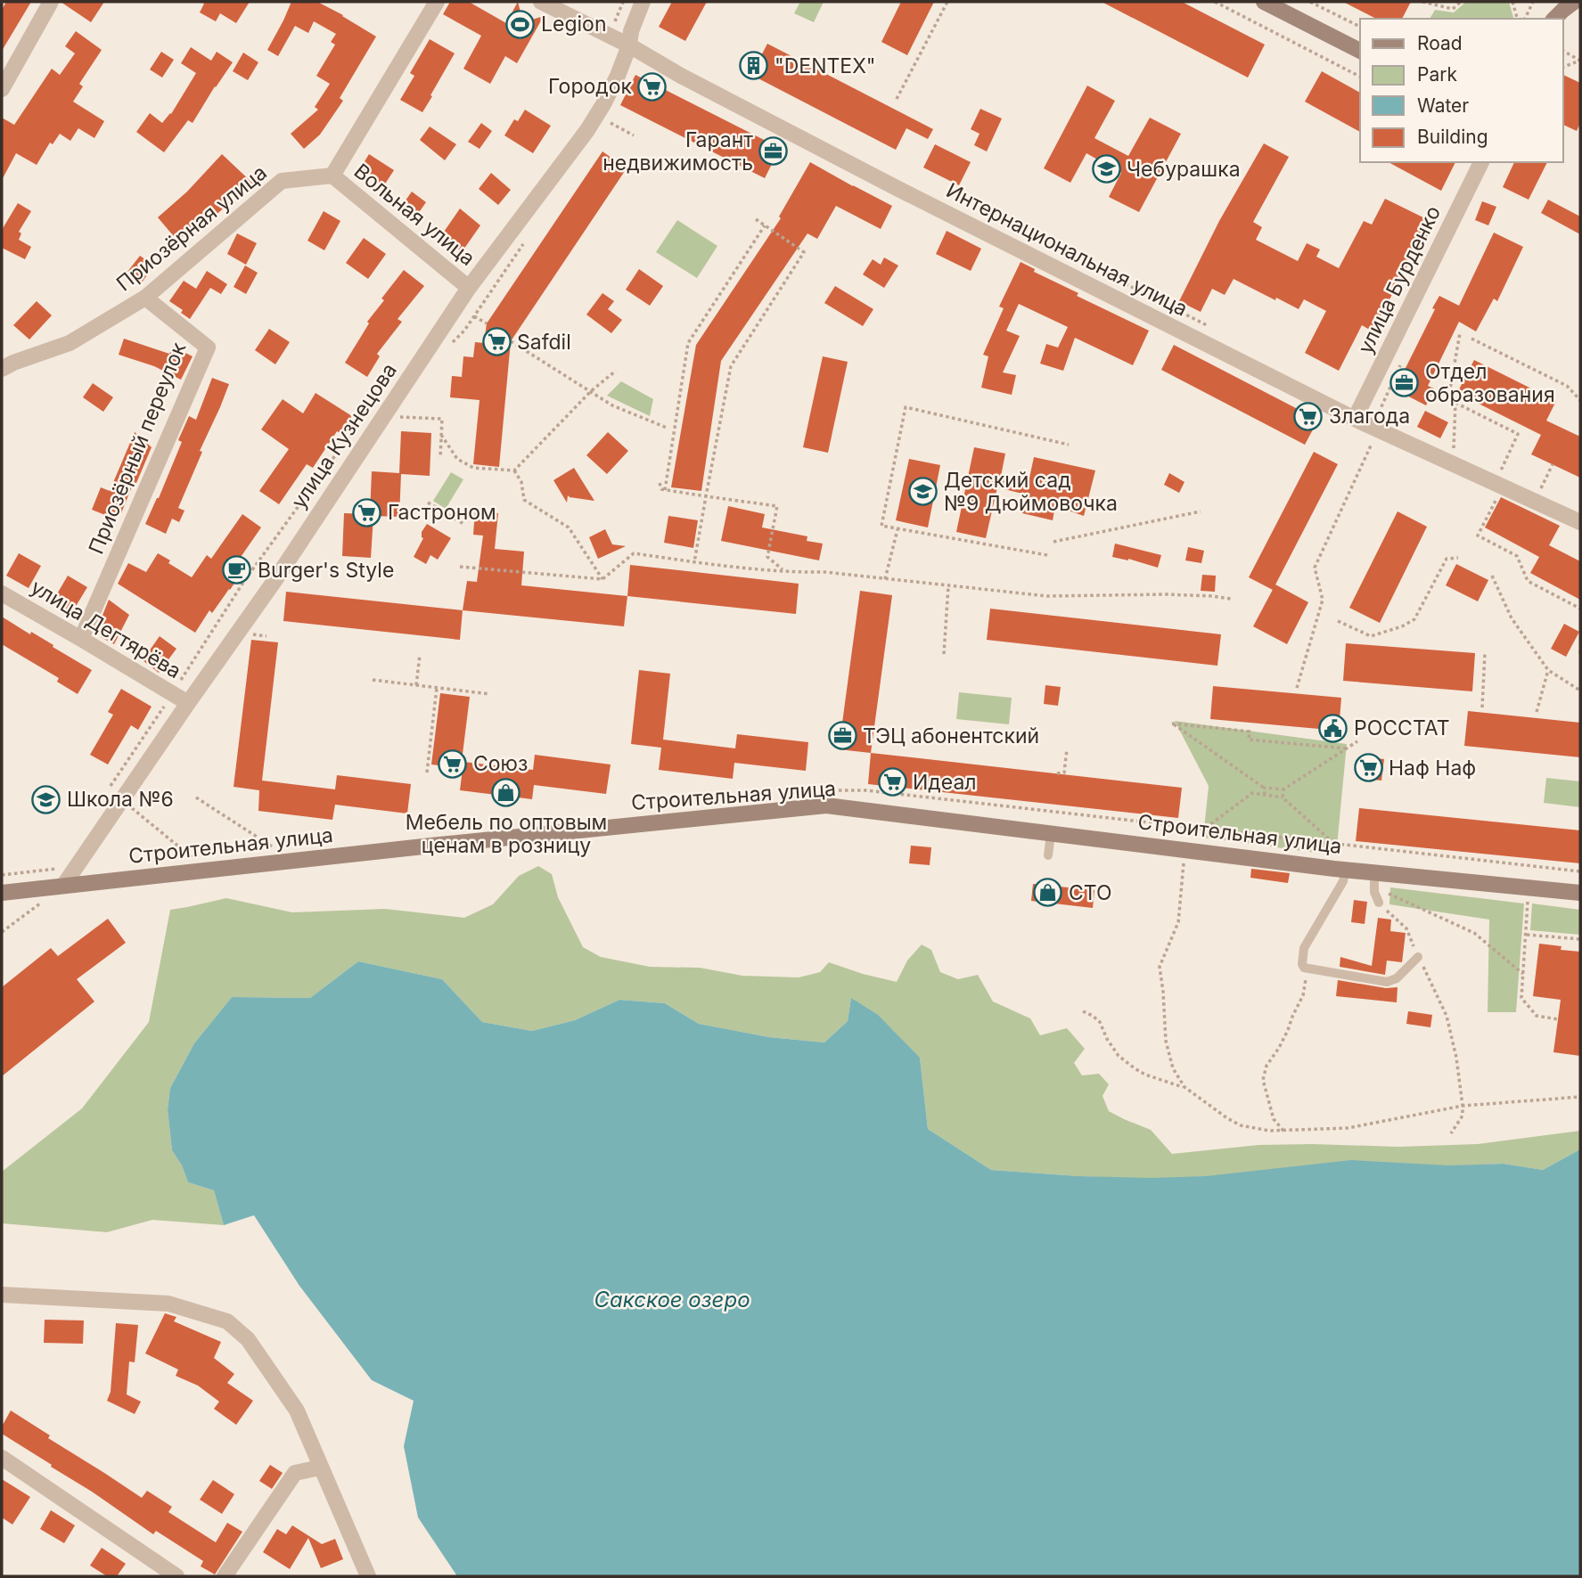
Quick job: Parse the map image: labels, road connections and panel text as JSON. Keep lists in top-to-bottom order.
{
  "streets": {
    "street": [
      "Вольная улица",
      "Приозёрная улица",
      "Интернациональная улица",
      "улица Бурденко",
      "улица Кузнецова",
      "Приозёрный переулок",
      "улица Дегтярёва",
      "Строительная улица"
    ]
  },
  "crossings": [
    ["Вольная улица", "Приозёрная улица"],
    ["Вольная улица", "улица Кузнецова"],
    ["Приозёрная улица", "Приозёрный переулок"],
    ["Интернациональная улица", "улица Бурденко"],
    ["Интернациональная улица", "улица Кузнецова"],
    ["улица Кузнецова", "улица Дегтярёва"],
    ["улица Кузнецова", "Строительная улица"],
    ["Приозёрный переулок", "улица Дегтярёва"]
  ],
  "water": ["Сакское озеро"],
  "places": {
    "sports": ["Legion"],
    "building": ["\"DENTEX\""],
    "supermarket": [
      "Городок",
      "Safdil",
      "Злагода",
      "Гастроном",
      "Союз",
      "Наф Наф",
      "Идеал"
    ],
    "office": ["Гарант недвижимость", "Отдел образования", "ТЭЦ абонентский"],
    "school or university": ["Чебурашка", "Детский сад №9 Дюймовочка", "Школа №6"],
    "cafe": ["Burger's Style"],
    "public building": ["РОССТАТ"],
    "shop": ["Мебель по оптовым ценам в розницу", "СТО"]
  },
  "legend": [
    "Road",
    "Park",
    "Water",
    "Building"
  ]
}
